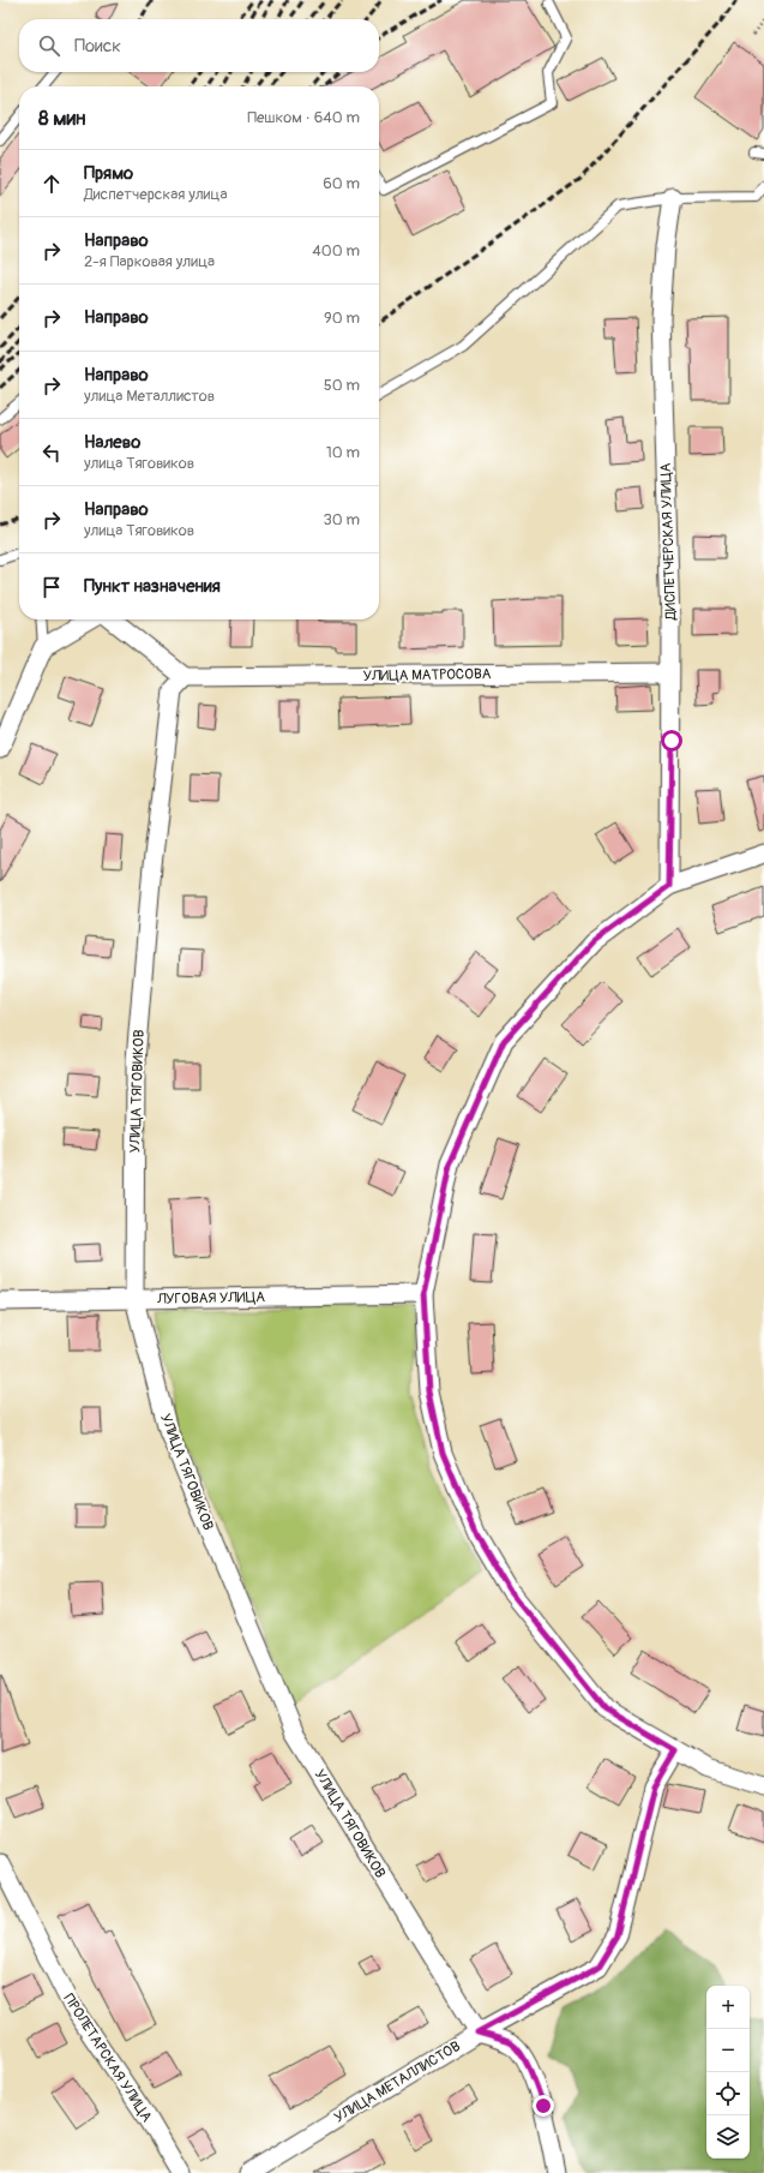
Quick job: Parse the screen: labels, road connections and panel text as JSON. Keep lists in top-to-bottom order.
{
  "streets": {
    "street": [
      "ДИСПЕТЧЕРСКАЯ УЛИЦА",
      "УЛИЦА МАТРОСОВА",
      "УЛИЦА ТЯГОВИКОВ",
      "ЛУГОВАЯ УЛИЦА",
      "ПРОЛЕТАРСКАЯ УЛИЦА",
      "УЛИЦА МЕТАЛЛИСТОВ"
    ]
  },
  "crossings": [
    ["ДИСПЕТЧЕРСКАЯ УЛИЦА", "УЛИЦА МАТРОСОВА"],
    ["УЛИЦА МАТРОСОВА", "УЛИЦА ТЯГОВИКОВ"],
    ["УЛИЦА ТЯГОВИКОВ", "ЛУГОВАЯ УЛИЦА"],
    ["УЛИЦА ТЯГОВИКОВ", "УЛИЦА МЕТАЛЛИСТОВ"]
  ],
  "page": {
    "search": "Поиск",
    "heading": ["8 мин", "Пешком · 640 m"],
    "list": [
      ["Прямо", "Диспетчерская улица", "60 m"],
      ["Направо", "2-я Парковая улица", "400 m"],
      ["Направо", "90 m"],
      ["Направо", "улица Металлистов", "50 m"],
      ["Налево", "улица Тяговиков", "10 m"],
      ["Направо", "улица Тяговиков", "30 m"],
      "Пункт назначения"
    ],
    "map_buttons": ["+", "−"]
  }
}
